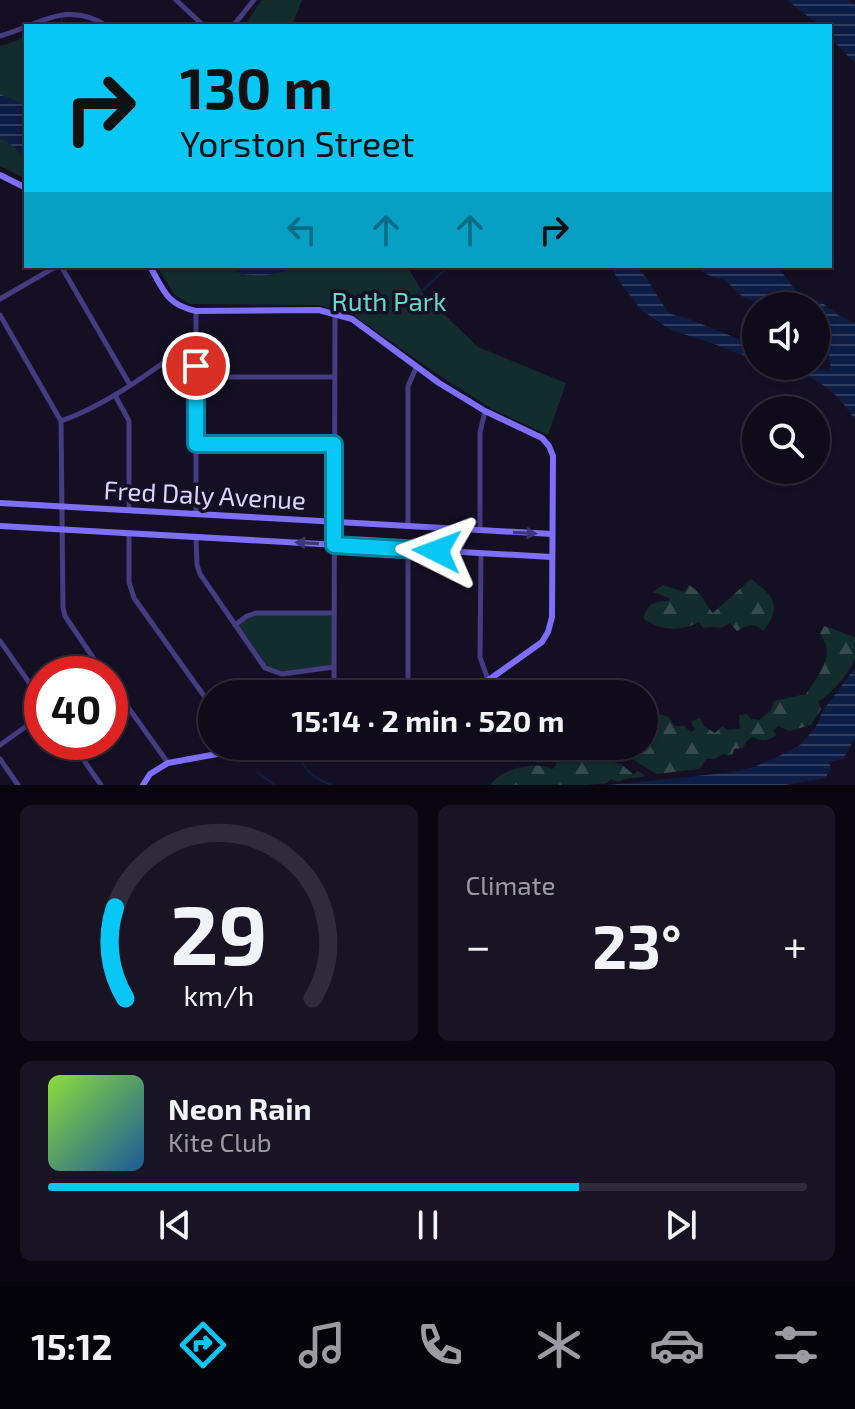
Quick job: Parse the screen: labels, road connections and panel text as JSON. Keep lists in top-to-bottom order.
{
  "streets": {
    "street": ["Fred Daly Avenue"]
  },
  "parks": ["Ruth Park"],
  "page": {
    "turn": ["130 m", "Yorston Street"],
    "limit": "40",
    "trip": "15:14 · 2 min · 520 m",
    "tile": "Climate",
    "heat": ["−", "23°", "+"],
    "song": ["Neon Rain", "Kite Club"],
    "tabs": "15:12",
    "gauge": ["29", "km/h"]
  }
}
